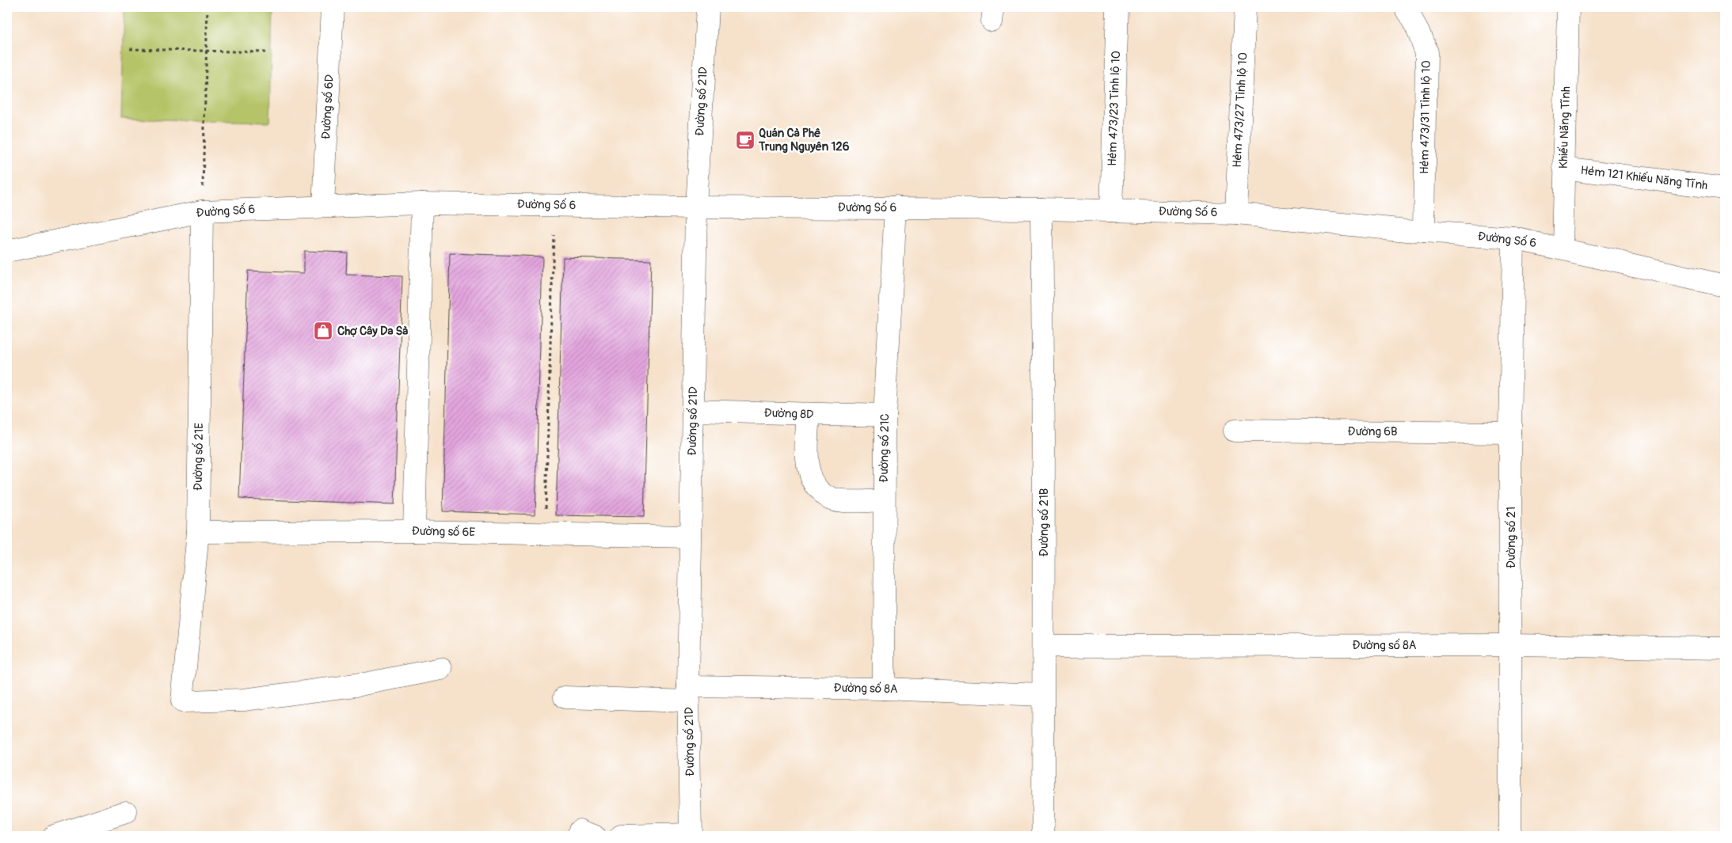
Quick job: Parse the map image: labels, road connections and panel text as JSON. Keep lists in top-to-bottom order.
{
  "streets": {
    "street": [
      "Đường số 21D",
      "Đường số 6D",
      "Hẻm 473/23 Tỉnh lộ 10",
      "Hẻm 473/27 Tỉnh lộ 10",
      "Hẻm 473/31 Tỉnh lộ 10",
      "Khiếu Năng Tĩnh",
      "Hẻm 121 Khiếu Năng Tĩnh",
      "Đường Số 6",
      "Đường 8D",
      "Đường 6B",
      "Đường số 21C",
      "Đường số 21E",
      "Đường số 21B",
      "Đường số 6E",
      "Đường số 21",
      "Đường số 8A"
    ]
  },
  "crossings": [
    ["Đường số 21D", "Đường Số 6"],
    ["Đường số 21D", "Đường 8D"],
    ["Đường số 21D", "Đường số 6E"],
    ["Đường số 21D", "Đường số 8A"],
    ["Đường số 6D", "Đường Số 6"],
    ["Hẻm 473/23 Tỉnh lộ 10", "Đường Số 6"],
    ["Hẻm 473/27 Tỉnh lộ 10", "Đường Số 6"],
    ["Hẻm 473/31 Tỉnh lộ 10", "Đường Số 6"],
    ["Khiếu Năng Tĩnh", "Hẻm 121 Khiếu Năng Tĩnh"],
    ["Khiếu Năng Tĩnh", "Đường Số 6"],
    ["Đường Số 6", "Đường số 21C"],
    ["Đường Số 6", "Đường số 21E"],
    ["Đường Số 6", "Đường số 21B"],
    ["Đường Số 6", "Đường số 21"],
    ["Đường 8D", "Đường số 21C"],
    ["Đường 6B", "Đường số 21"],
    ["Đường số 21C", "Đường số 8A"],
    ["Đường số 21E", "Đường số 6E"],
    ["Đường số 21B", "Đường số 8A"],
    ["Đường số 21", "Đường số 8A"]
  ],
  "places": {
    "cafe": ["Quán Cà Phê Trung Nguyên 126"],
    "shop": ["Chợ Cây Da Sà"]
  }
}
